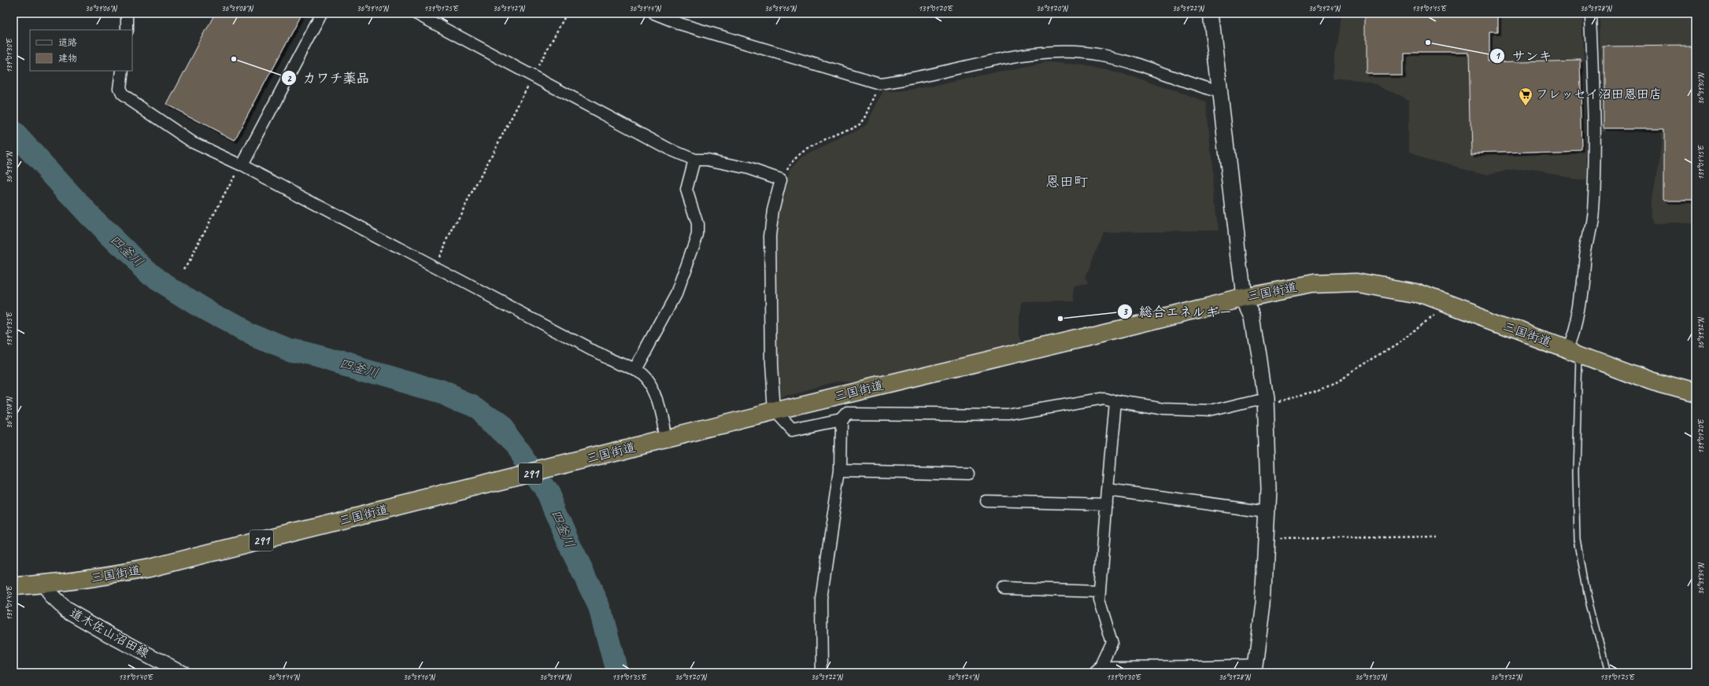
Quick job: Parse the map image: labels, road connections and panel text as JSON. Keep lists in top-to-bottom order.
{
  "streets": {
    "highway": ["三国街道", "291"],
    "street": ["道木佐山沼田線"]
  },
  "crossings": [
    ["三国街道", "道木佐山沼田線"]
  ],
  "districts": ["恩田町"],
  "water": ["四釜川"],
  "places": {
    "other": ["サンキ", "カワチ薬品", "総合エネルギー"],
    "supermarket": ["フレッセイ沼田恩田店"]
  },
  "legend": ["道路", "建物"],
  "coordinates": [
    "36°39'06\"N",
    "36°39'08\"N",
    "36°39'10\"N",
    "139°01'25\"E",
    "36°39'12\"N",
    "36°39'14\"N",
    "36°39'16\"N",
    "139°01'20\"E",
    "36°39'20\"N",
    "36°39'22\"N",
    "36°39'24\"N",
    "139°01'15\"E",
    "36°39'28\"N",
    "139°01'30\"E",
    "36°39'30\"N",
    "139°01'35\"E",
    "36°39'32\"N",
    "36°39'34\"N",
    "139°01'40\"E",
    "36°39'18\"N"
  ]
}
